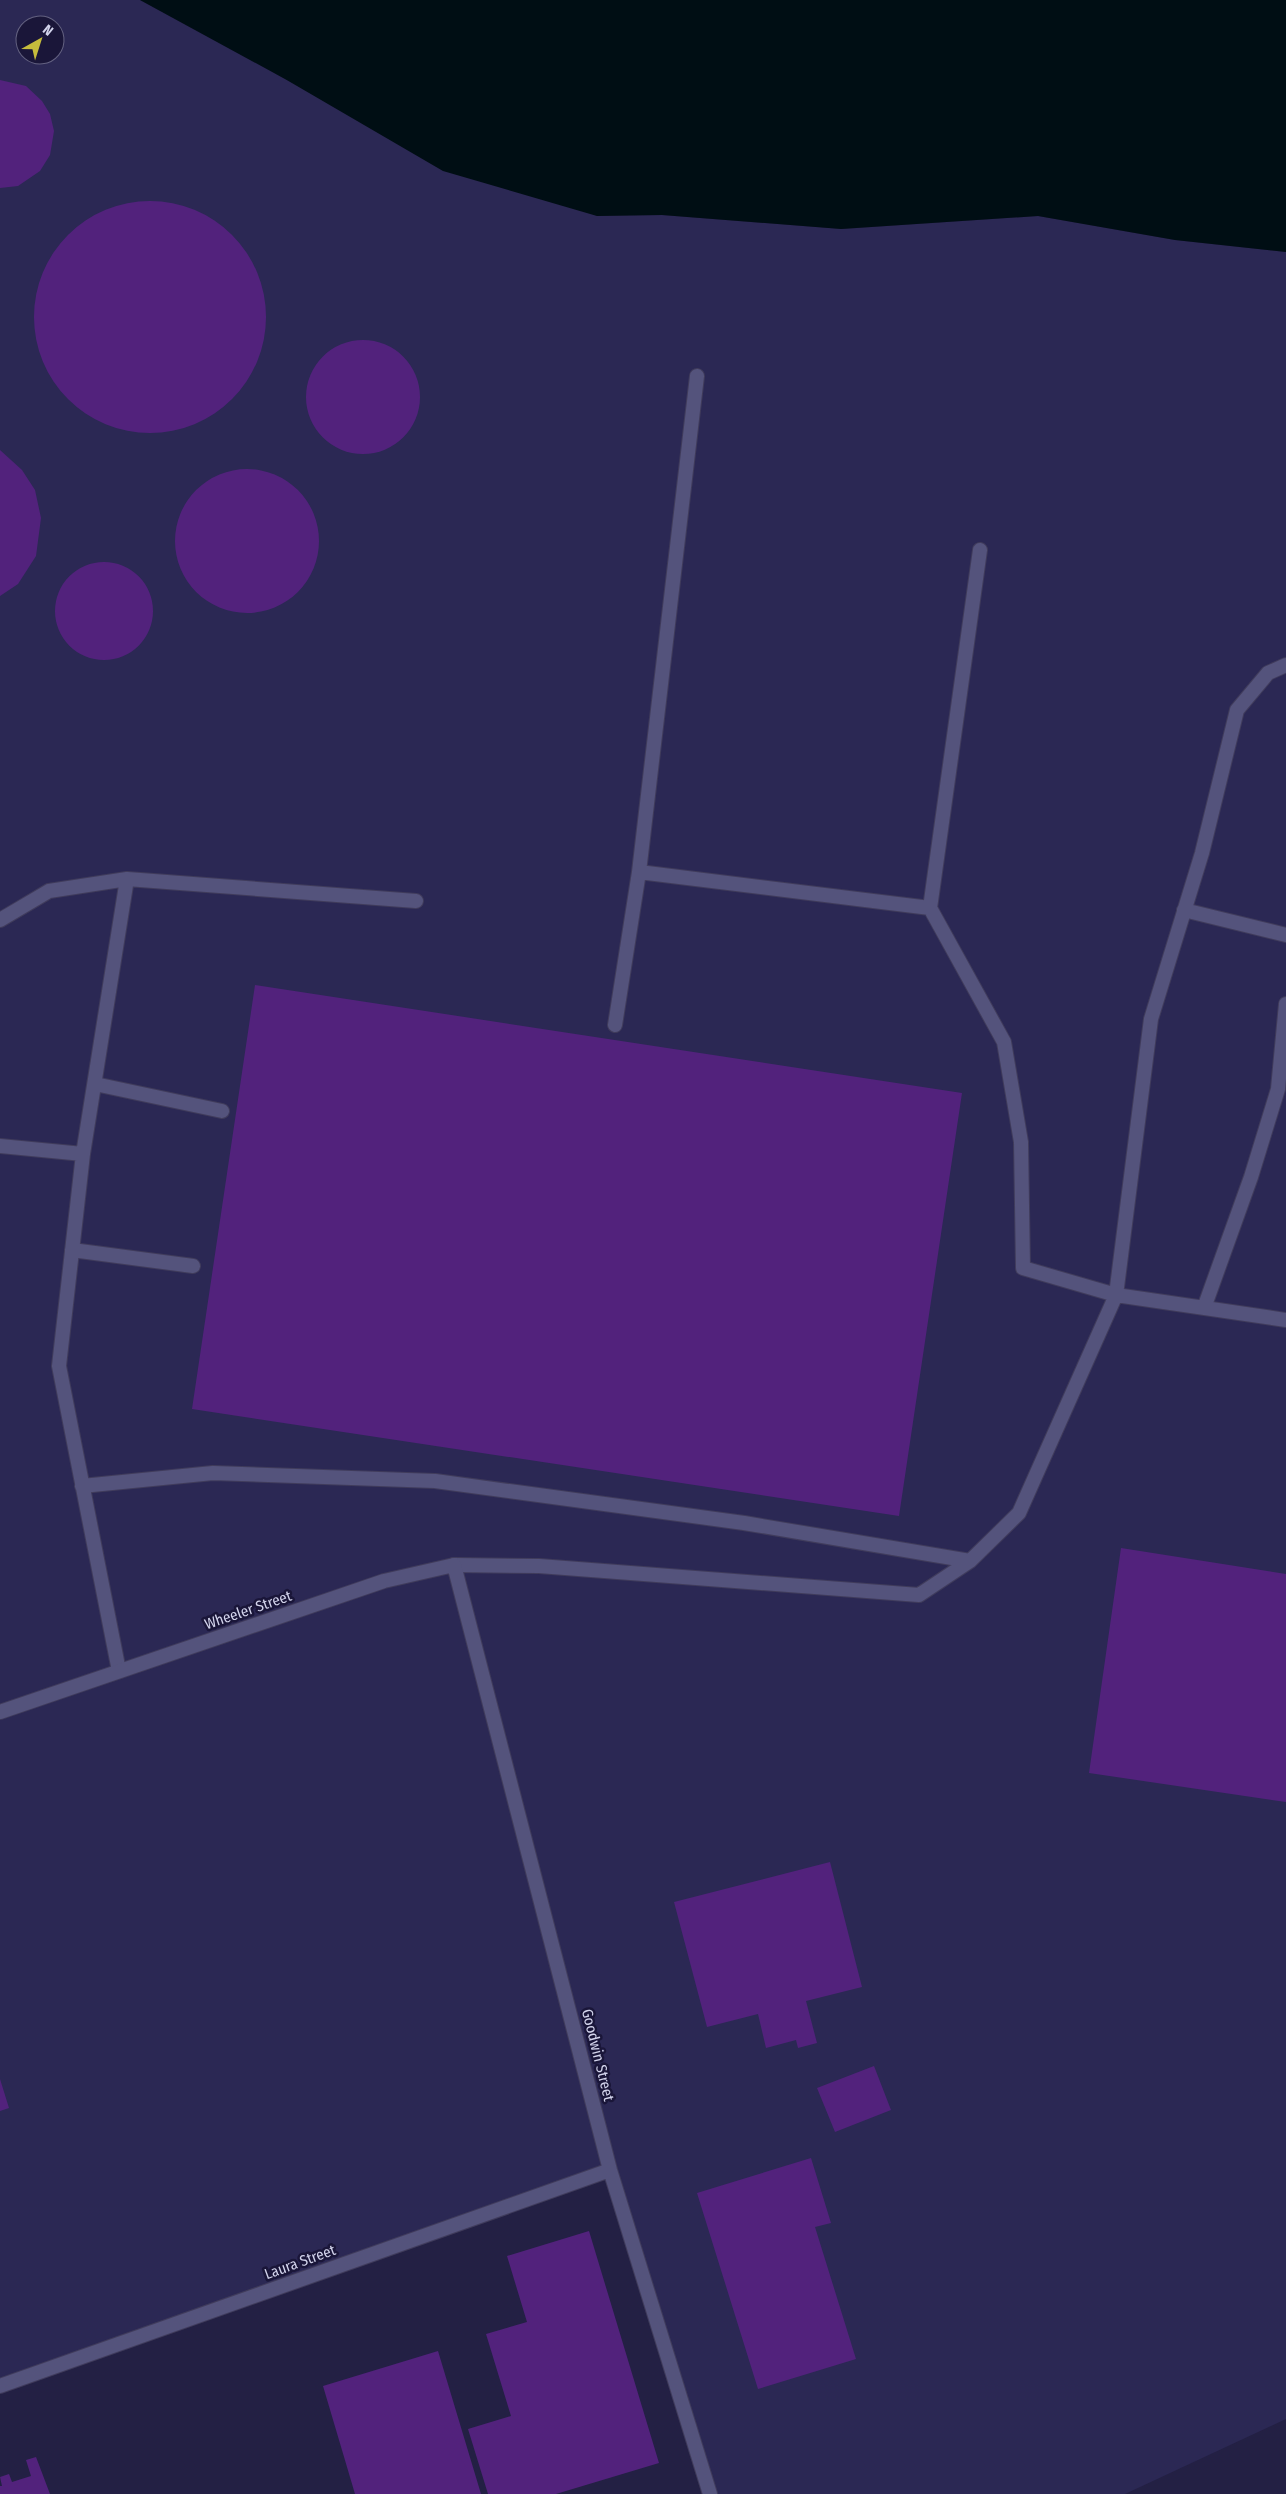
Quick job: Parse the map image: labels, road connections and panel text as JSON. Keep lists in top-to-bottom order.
{
  "streets": {
    "street": ["Wheeler Street", "Goodwin Street", "Laura Street"]
  },
  "crossings": [
    ["Wheeler Street", "Goodwin Street"],
    ["Goodwin Street", "Laura Street"]
  ],
  "north": "top right"
}
